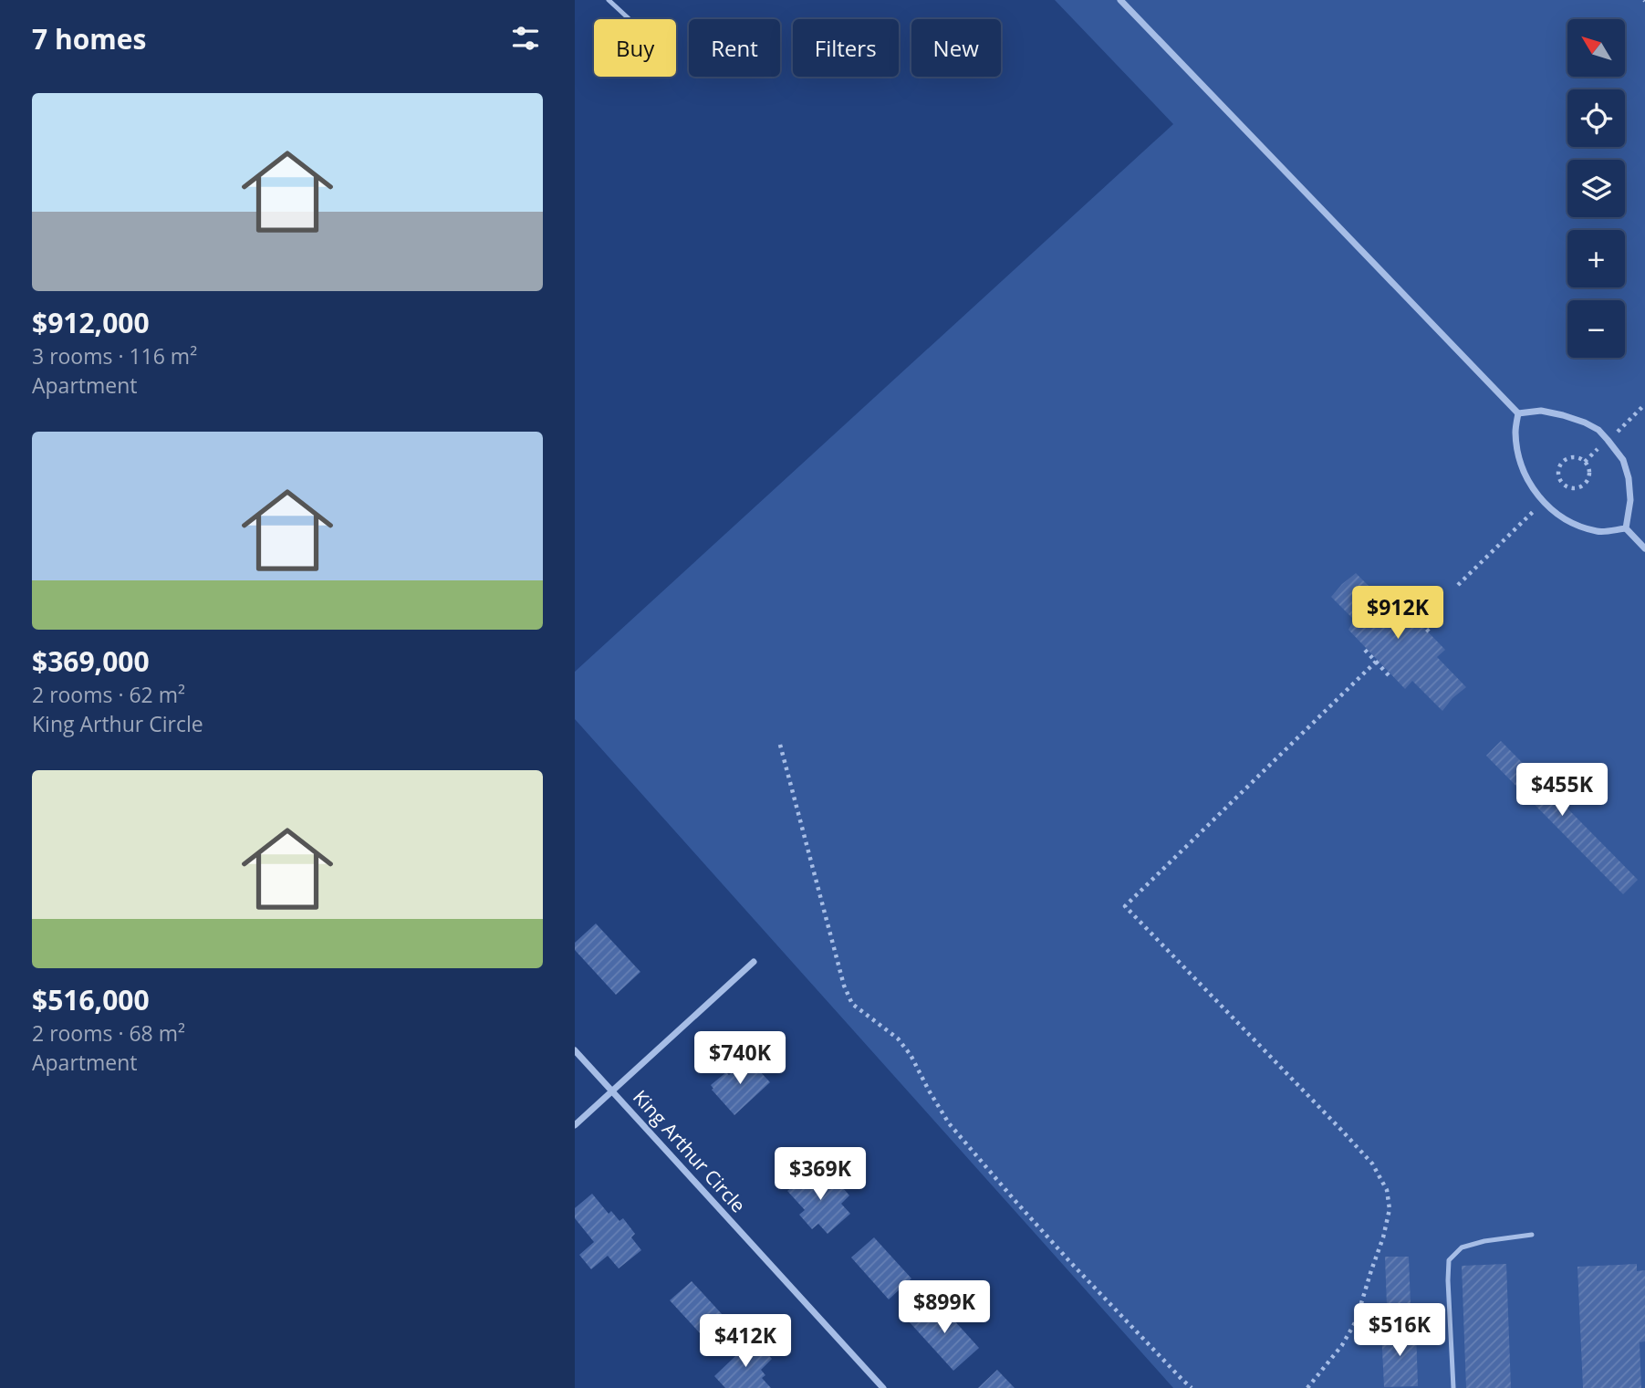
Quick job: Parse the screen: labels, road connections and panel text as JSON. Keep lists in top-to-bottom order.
{
  "streets": {
    "street": ["King Arthur Circle"]
  },
  "north": "top left",
  "page": {
    "heading": "7 homes",
    "map_buttons": ["+", "−"],
    "chip": [
      "Buy",
      "Rent",
      "Filters",
      "New"
    ],
    "list": [
      {
        "name": "$912,000",
        "note": "3 rooms · 116 m² · Apartment"
      },
      {
        "name": "$369,000",
        "note": "2 rooms · 62 m² · King Arthur Circle"
      },
      {
        "name": "$516,000",
        "note": "2 rooms · 68 m² · Apartment"
      }
    ],
    "price": [
      "$912K",
      "$455K",
      "$740K",
      "$369K",
      "$899K",
      "$516K",
      "$412K"
    ]
  }
}
